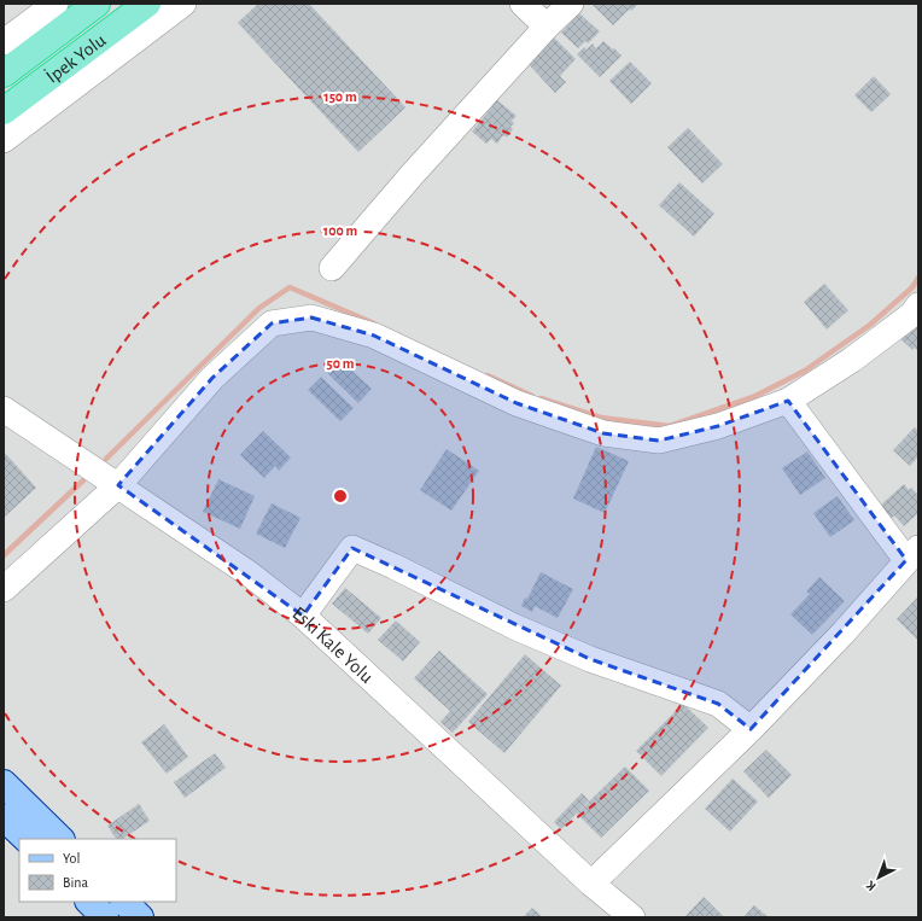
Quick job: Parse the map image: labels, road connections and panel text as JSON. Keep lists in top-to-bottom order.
{
  "streets": {
    "highway": ["İpek Yolu"],
    "street": ["Eski Kale Yolu"]
  },
  "legend": ["Yol", "Bina"],
  "north": "bottom left",
  "rings": ["150 m", "100 m", "50 m"]
}
